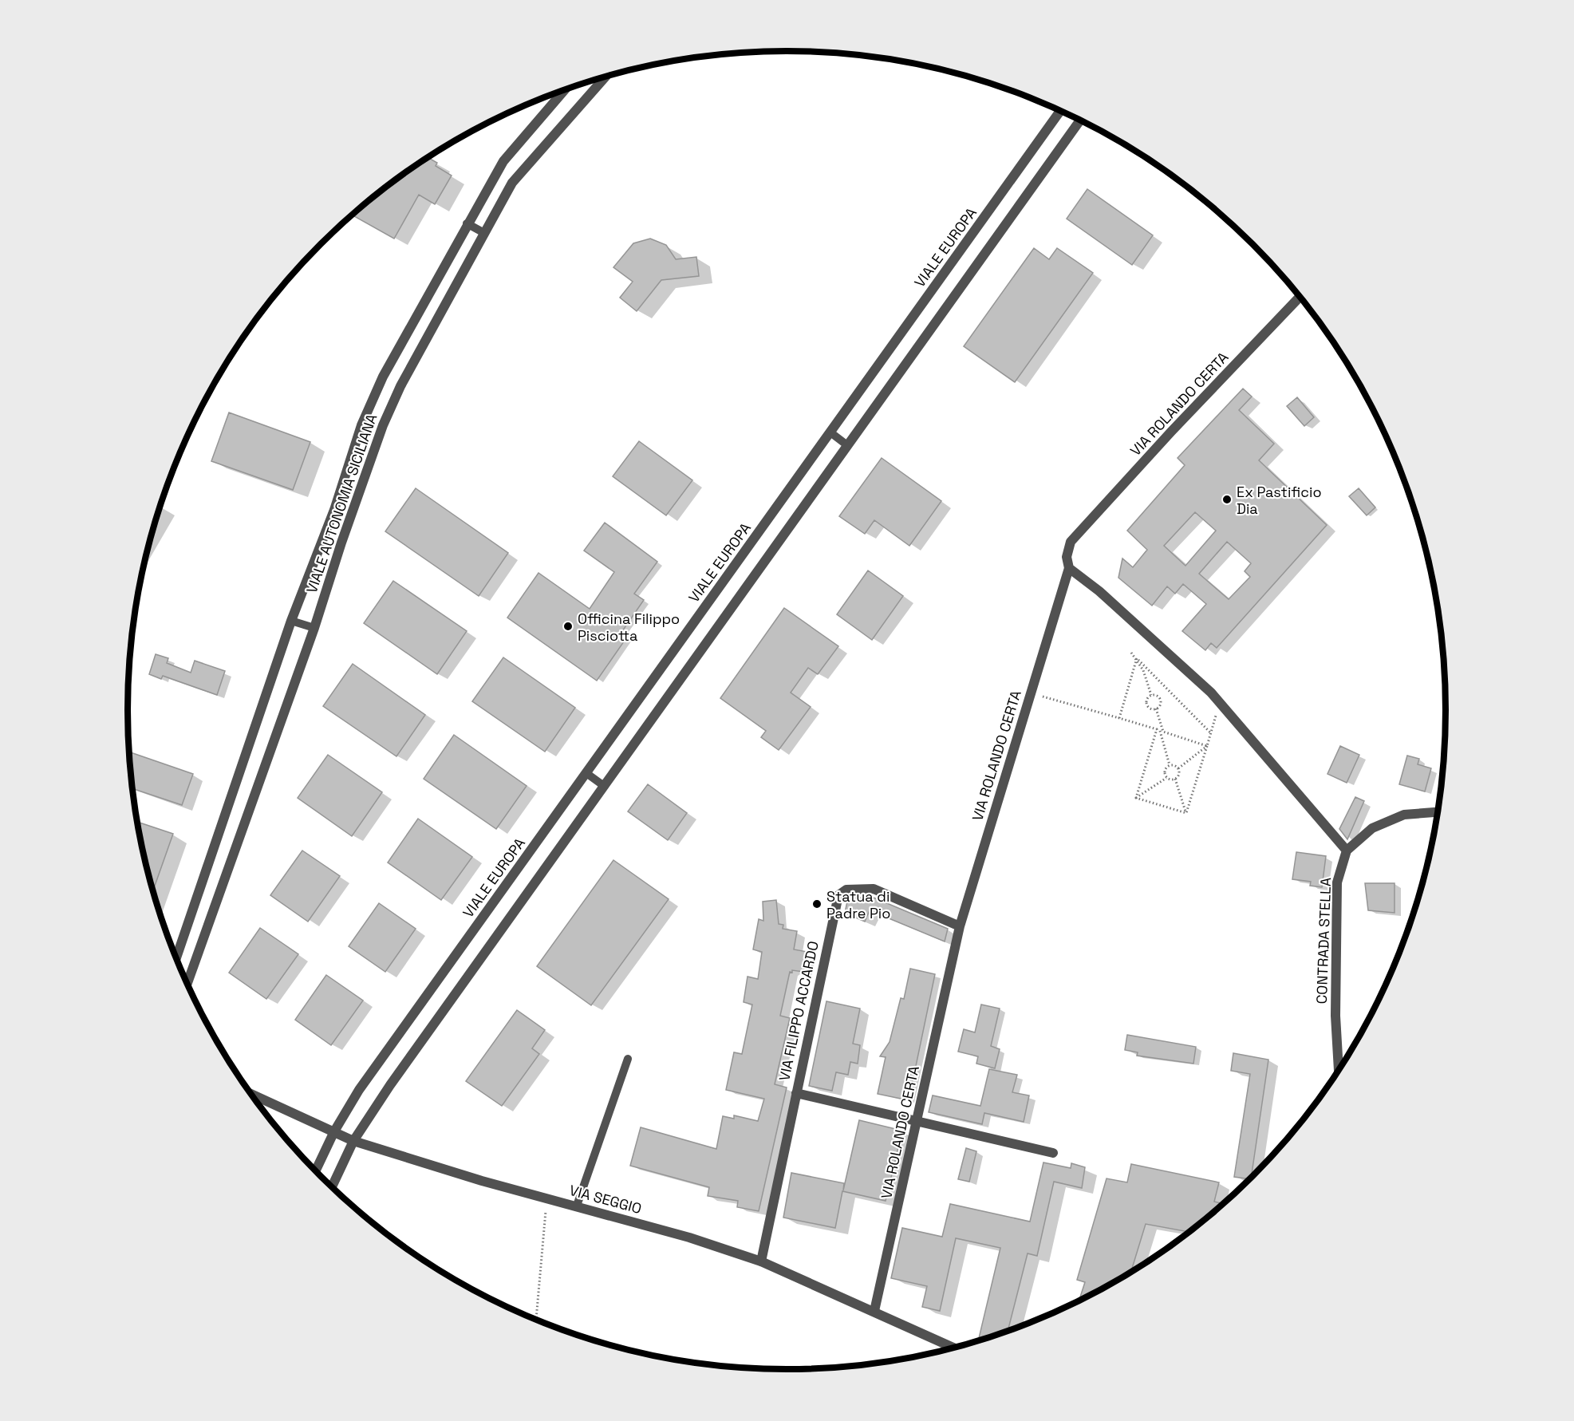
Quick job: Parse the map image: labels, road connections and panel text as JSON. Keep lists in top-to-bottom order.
{
  "streets": {
    "street": [
      "VIALE EUROPA",
      "VIA ROLANDO CERTA",
      "VIALE AUTONOMIA SICILIANA",
      "CONTRADA STELLA",
      "VIA FILIPPO ACCARDO",
      "VIA SEGGIO"
    ]
  },
  "crossings": [
    ["VIALE EUROPA", "VIA SEGGIO"],
    ["VIA ROLANDO CERTA", "VIA FILIPPO ACCARDO"],
    ["VIA ROLANDO CERTA", "VIA SEGGIO"],
    ["VIA FILIPPO ACCARDO", "VIA SEGGIO"]
  ],
  "places": ["Ex Pastificio Dia", "Officina Filippo Pisciotta", "Statua di Padre Pio"]
}
